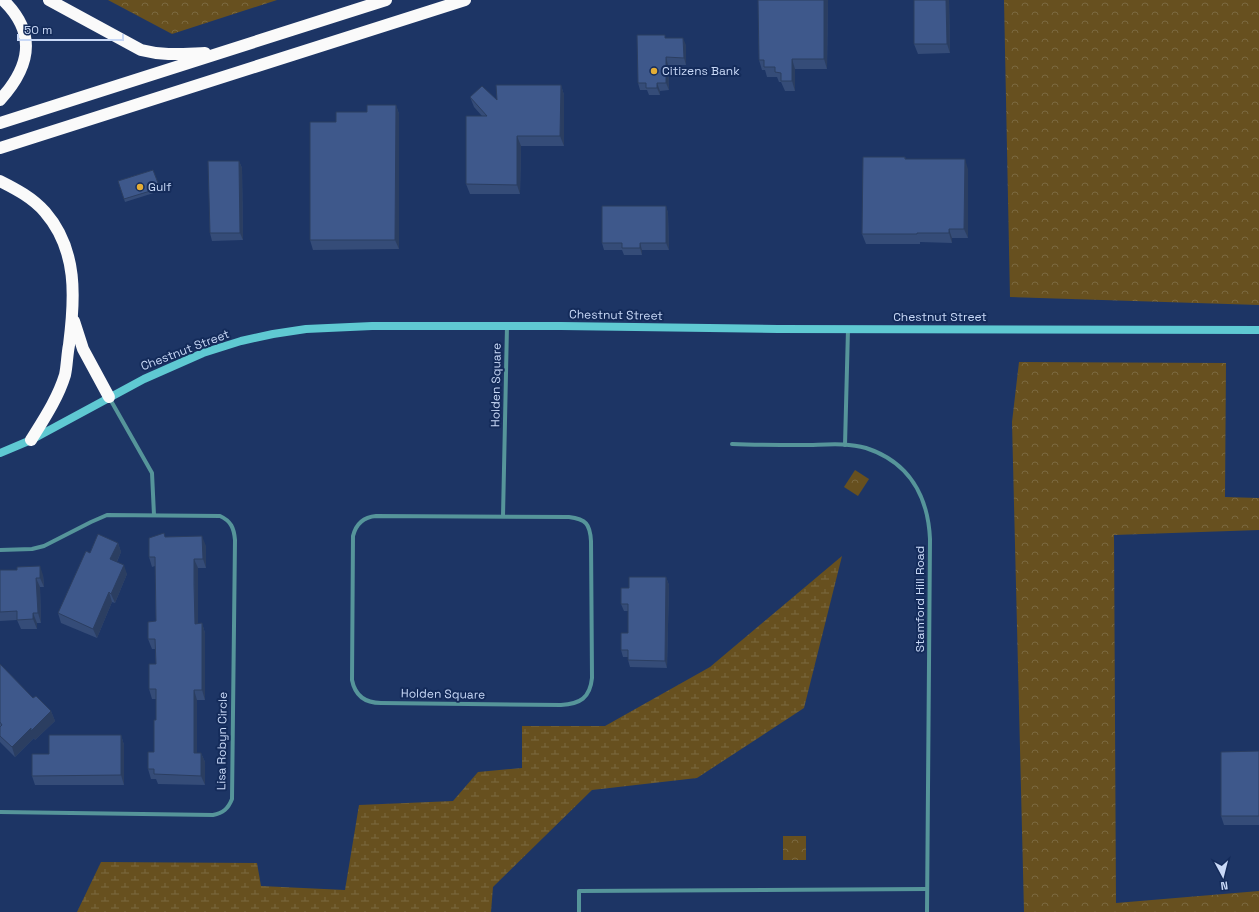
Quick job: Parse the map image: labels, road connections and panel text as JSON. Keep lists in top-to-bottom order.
{
  "streets": {
    "street": [
      "Chestnut Street",
      "Holden Square",
      "Stamford Hill Road",
      "Lisa Robyn Circle"
    ]
  },
  "crossings": [
    ["Chestnut Street", "Holden Square"]
  ],
  "places": ["Citizens Bank", "Gulf"],
  "scale_bar": "50 m",
  "north": "bottom"
}
